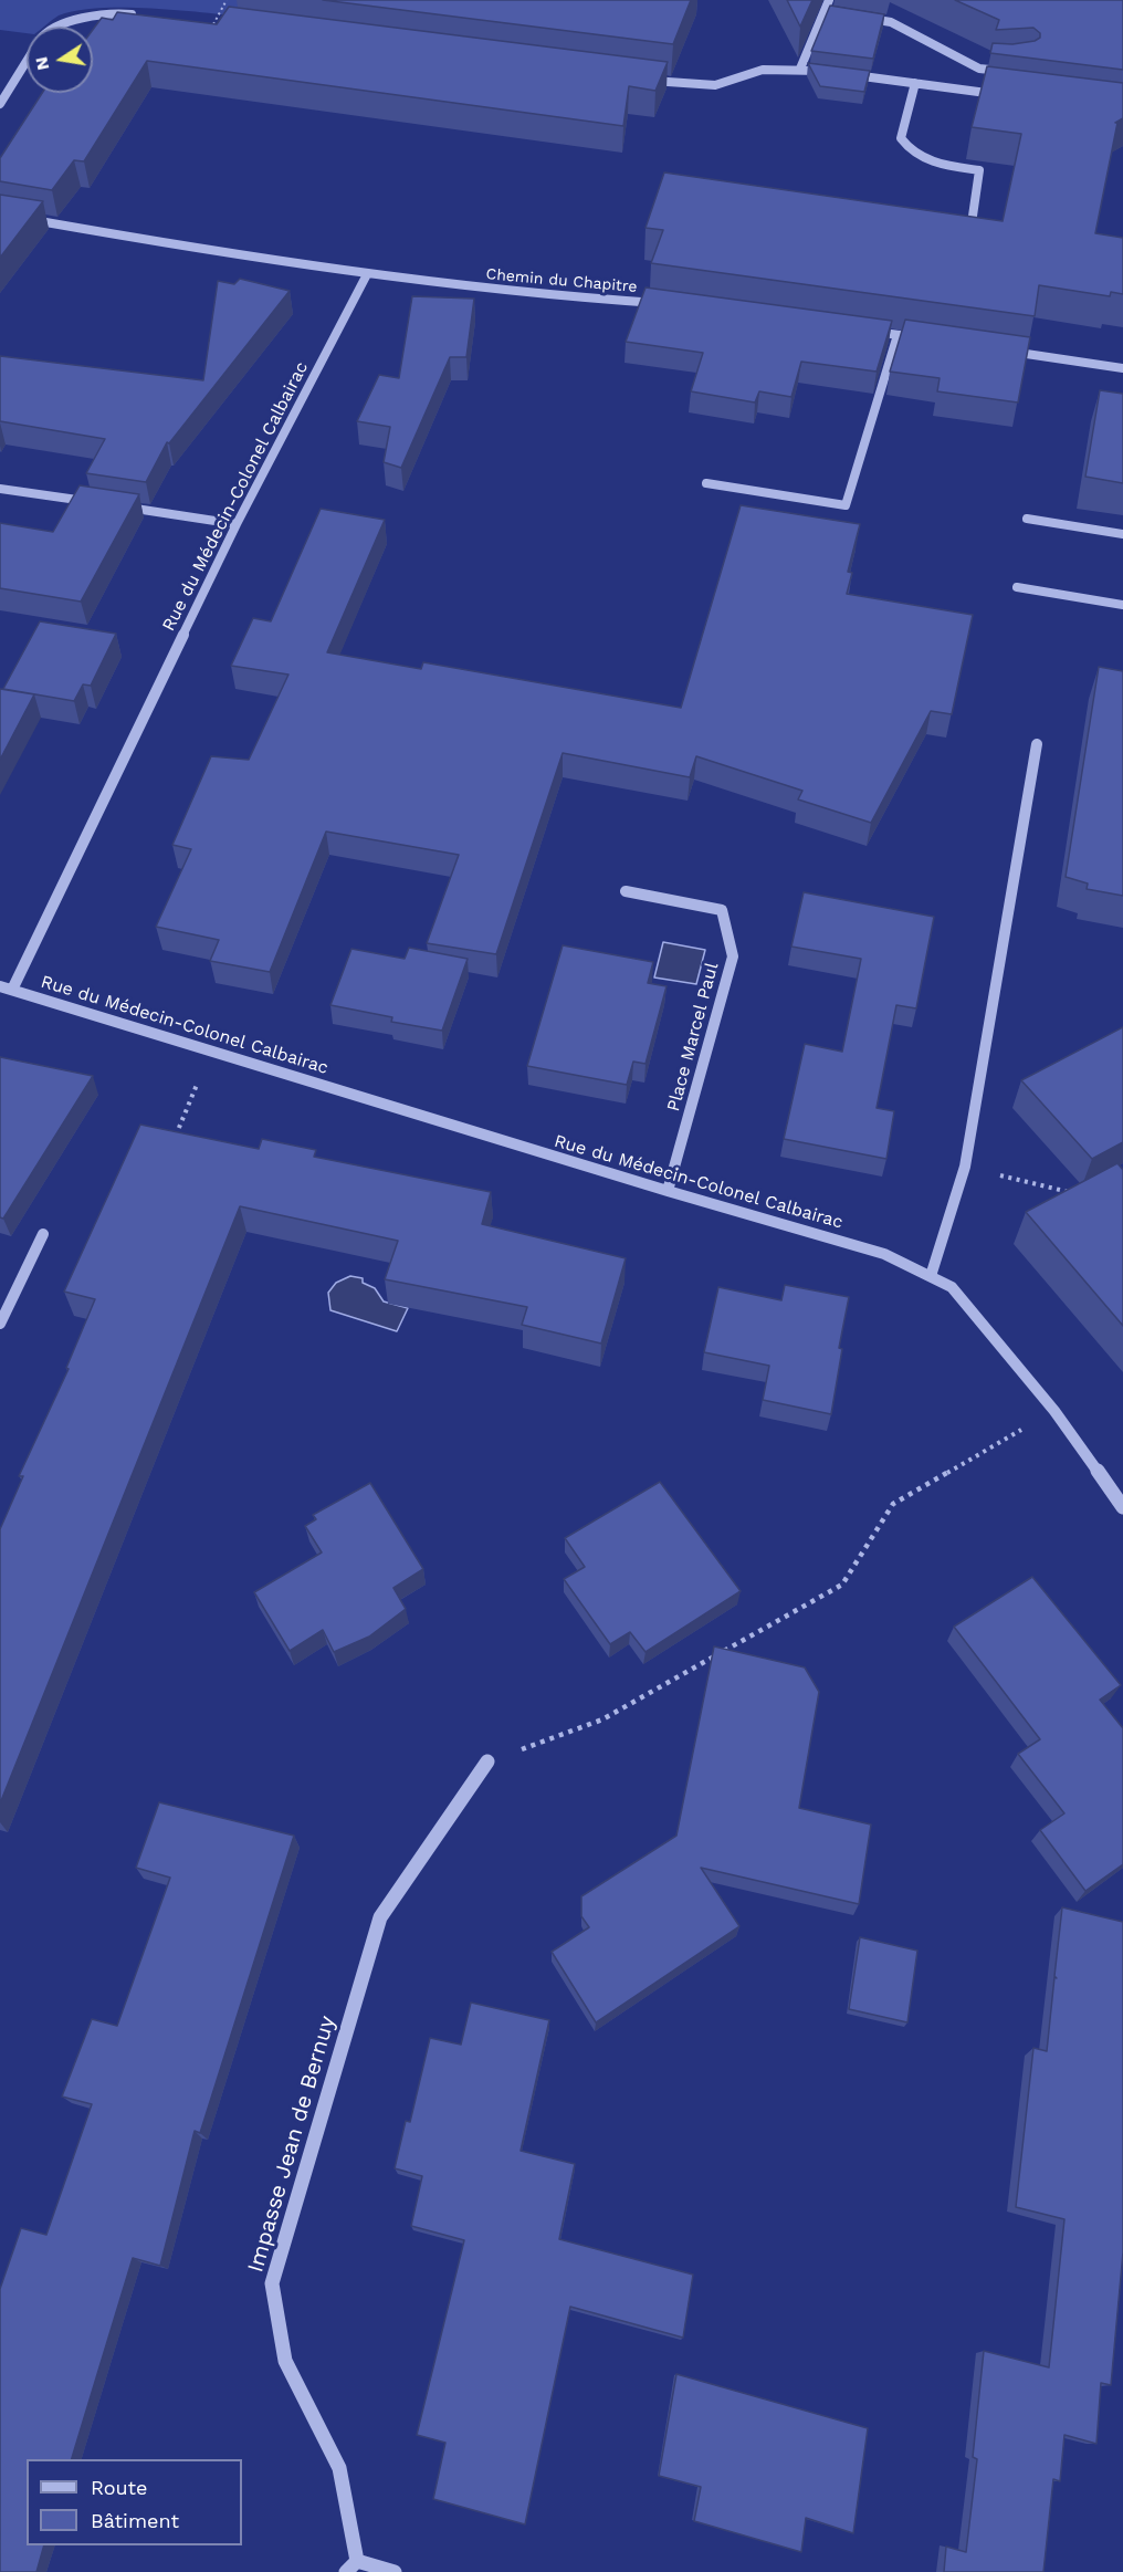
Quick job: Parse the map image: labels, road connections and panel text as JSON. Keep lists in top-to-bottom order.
{
  "streets": {
    "street": [
      "Chemin du Chapitre",
      "Rue du Médecin-Colonel Calbairac",
      "Place Marcel Paul",
      "Impasse Jean de Bernuy"
    ]
  },
  "crossings": [
    ["Chemin du Chapitre", "Rue du Médecin-Colonel Calbairac"],
    ["Rue du Médecin-Colonel Calbairac", "Place Marcel Paul"]
  ],
  "legend": ["Route", "Bâtiment"],
  "north": "left"
}
